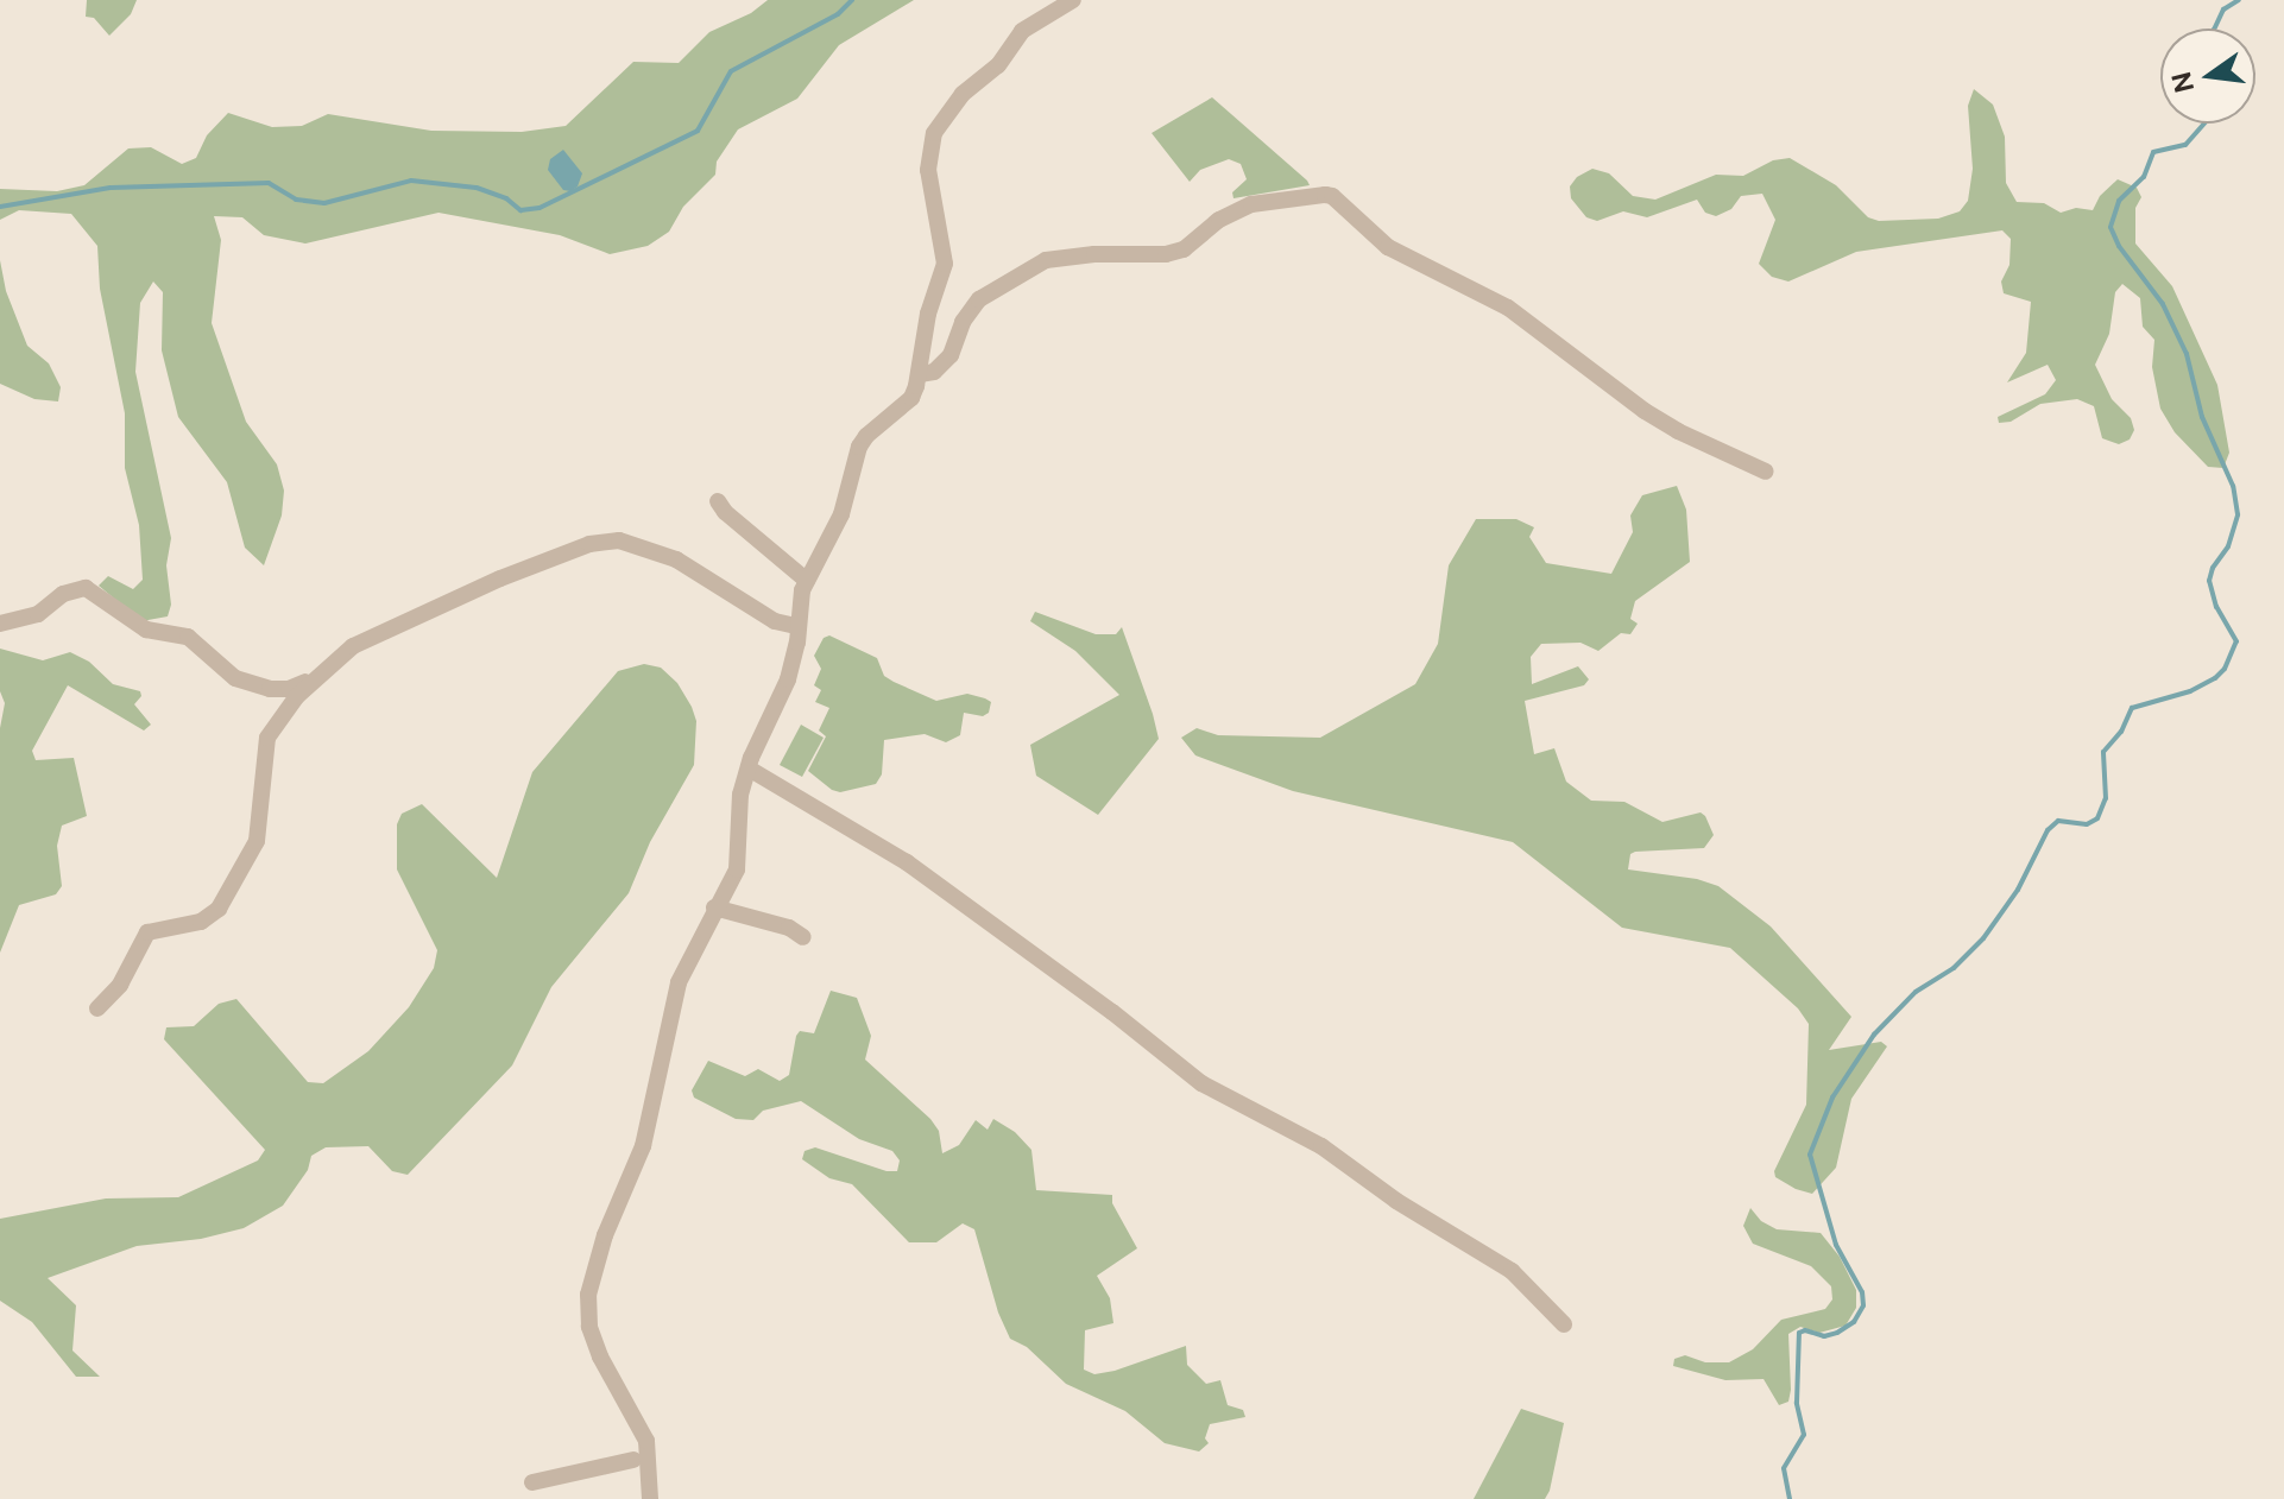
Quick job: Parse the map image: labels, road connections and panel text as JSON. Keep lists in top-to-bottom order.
{
  "north": "left"
}
